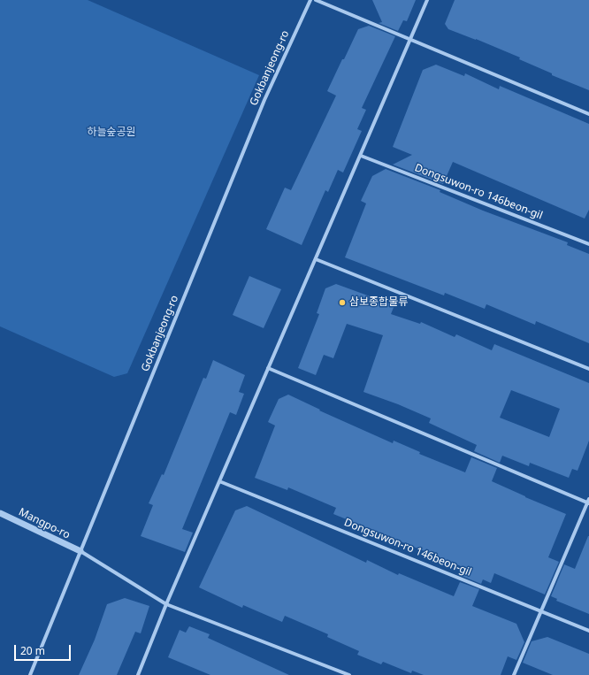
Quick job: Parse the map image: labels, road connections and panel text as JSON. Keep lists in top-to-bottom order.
{
  "streets": {
    "street": ["Gokbanjeong-ro", "Dongsuwon-ro 146beon-gil", "Mangpo-ro"]
  },
  "crossings": [
    ["Gokbanjeong-ro", "Mangpo-ro"]
  ],
  "parks": ["하늘숲공원"],
  "places": ["삼보종합물류"],
  "scale_bar": "20 m"
}
